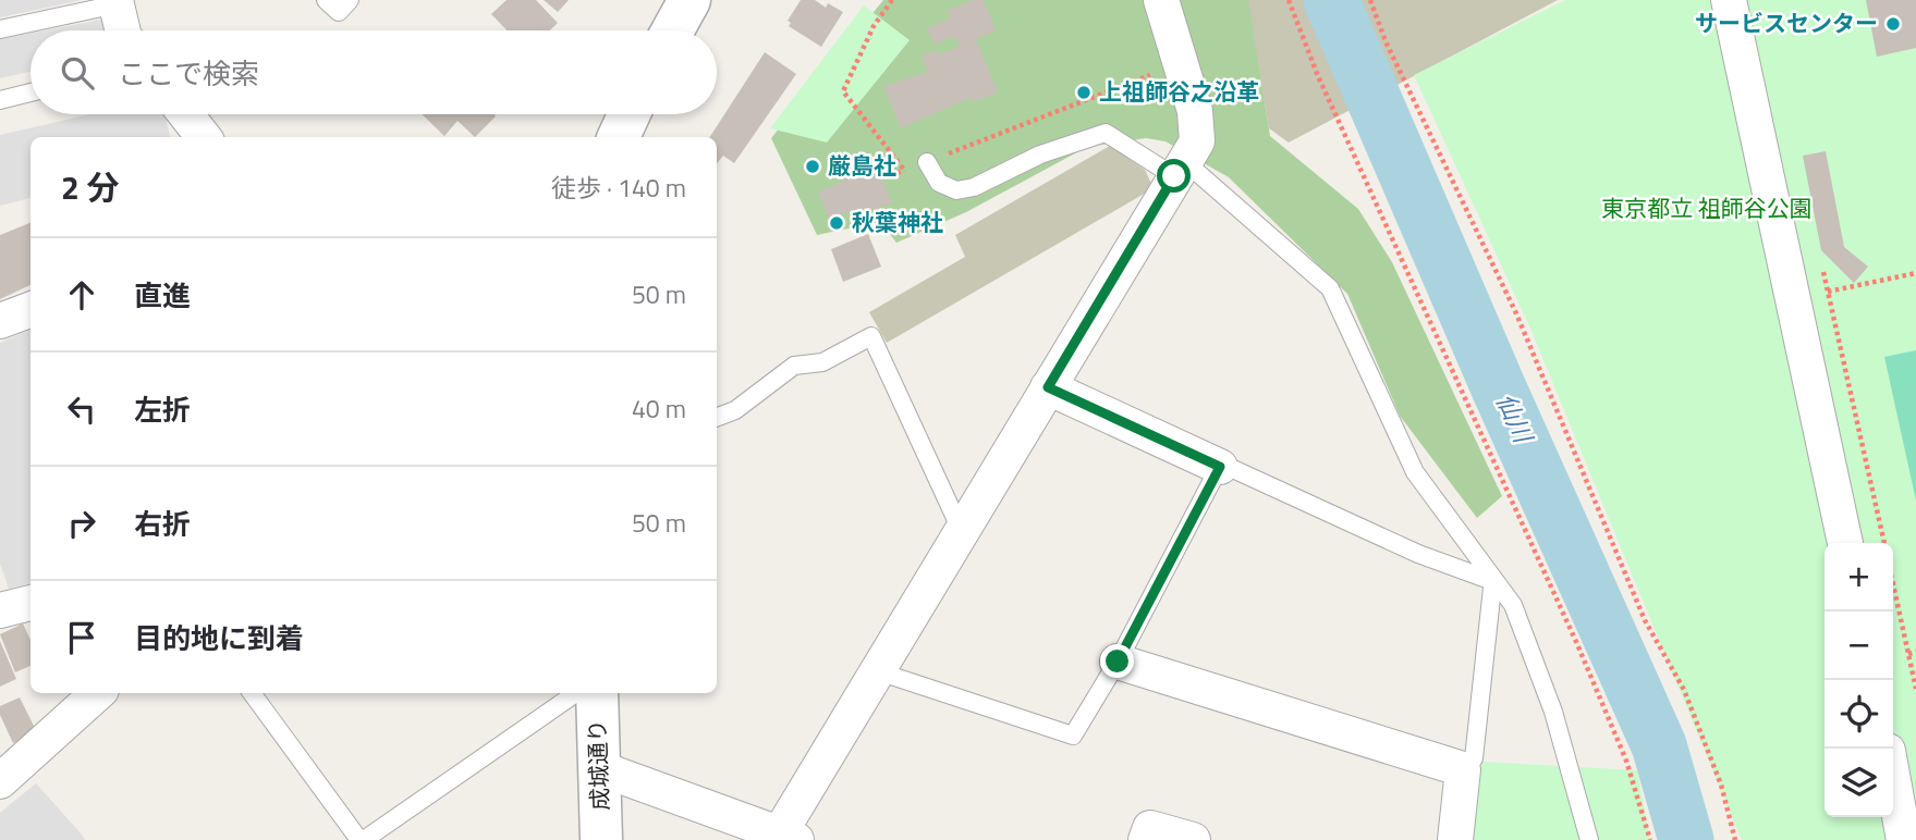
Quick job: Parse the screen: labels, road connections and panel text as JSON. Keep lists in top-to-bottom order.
{
  "streets": {
    "street": ["成城通り"]
  },
  "water": ["仙川"],
  "parks": ["東京都立 祖師谷公園"],
  "places": [
    "サービスセンター",
    "上祖師谷之沿革",
    "厳島社",
    "秋葉神社"
  ],
  "page": {
    "search": "ここで検索",
    "heading": ["2 分", "徒歩 · 140 m"],
    "list": [
      ["直進", "50 m"],
      ["左折", "40 m"],
      ["右折", "50 m"],
      "目的地に到着"
    ],
    "map_buttons": ["+", "−"]
  }
}
